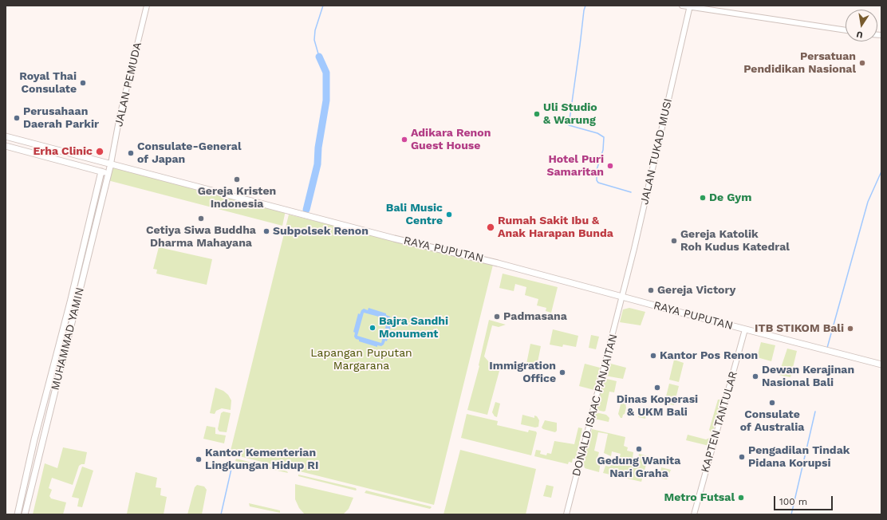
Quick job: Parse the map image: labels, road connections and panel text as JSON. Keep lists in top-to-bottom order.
{
  "streets": {
    "main road": ["RAYA PUPUTAN", "MUHAMMAD YAMIN"],
    "street": [
      "JALAN PEMUDA",
      "JALAN TUKAD MUSI",
      "DONALD ISAAC PANJAITAN",
      "KAPTEN TANTULAR"
    ]
  },
  "crossings": [
    ["JALAN PEMUDA", "RAYA PUPUTAN"],
    ["JALAN PEMUDA", "MUHAMMAD YAMIN"],
    ["JALAN TUKAD MUSI", "RAYA PUPUTAN"],
    ["JALAN TUKAD MUSI", "DONALD ISAAC PANJAITAN"],
    ["RAYA PUPUTAN", "MUHAMMAD YAMIN"],
    ["RAYA PUPUTAN", "DONALD ISAAC PANJAITAN"],
    ["RAYA PUPUTAN", "KAPTEN TANTULAR"]
  ],
  "parks": ["Lapangan Puputan Margarana"],
  "places": [
    "Persatuan Pendidikan Nasional",
    "Royal Thai Consulate",
    "Uli Studio & Warung",
    "Perusahaan Daerah Parkir",
    "Adikara Renon Guest House",
    "Erha Clinic",
    "Consulate-General of Japan",
    "Hotel Puri Samaritan",
    "Gereja Kristen Indonesia",
    "De Gym",
    "Bali Music Centre",
    "Cetiya Siwa Buddha Dharma Mahayana",
    "Rumah Sakit Ibu & Anak Harapan Bunda",
    "Subpolsek Renon",
    "Gereja Katolik Roh Kudus Katedral",
    "Gereja Victory",
    "Padmasana",
    "Bajra Sandhi Monument",
    "ITB STIKOM Bali",
    "Kantor Pos Renon",
    "Immigration Office",
    "Dewan Kerajinan Nasional Bali",
    "Dinas Koperasi & UKM Bali",
    "Consulate of Australia",
    "Gedung Wanita Nari Graha",
    "Pengadilan Tindak Pidana Korupsi",
    "Kantor Kementerian Lingkungan Hidup RI",
    "Metro Futsal"
  ],
  "scale_bar": "100 m",
  "north": "bottom"
}
